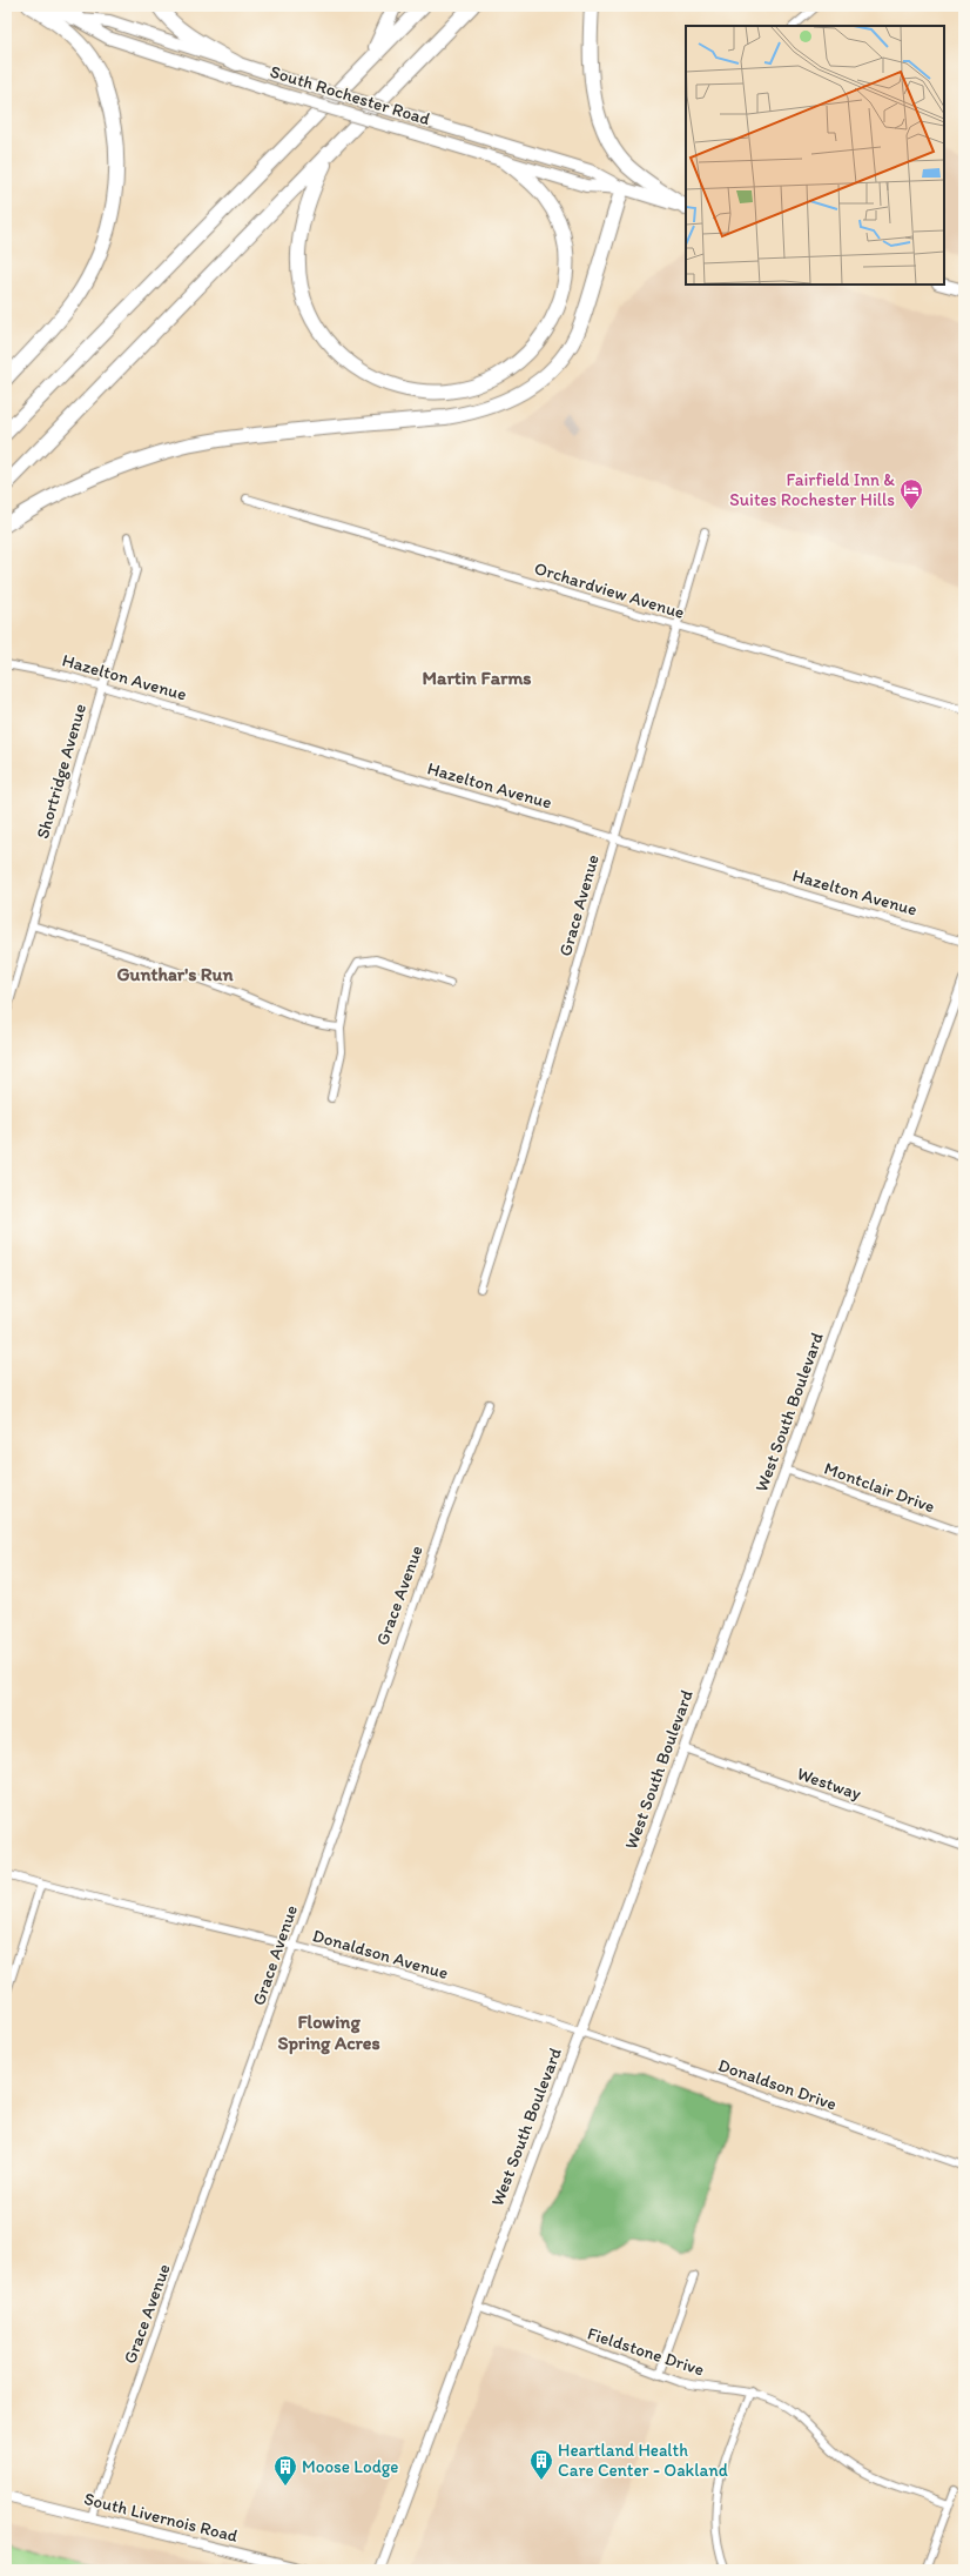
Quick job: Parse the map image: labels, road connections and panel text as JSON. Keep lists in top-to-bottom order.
{
  "streets": {
    "main road": ["South Rochester Road"],
    "street": [
      "Orchardview Avenue",
      "Hazelton Avenue",
      "Shortridge Avenue",
      "Grace Avenue",
      "West South Boulevard",
      "Montclair Drive",
      "Westway",
      "Donaldson Avenue",
      "Donaldson Drive",
      "Fieldstone Drive",
      "South Livernois Road"
    ]
  },
  "crossings": [
    ["Orchardview Avenue", "Grace Avenue"],
    ["Hazelton Avenue", "Shortridge Avenue"],
    ["Hazelton Avenue", "Grace Avenue"],
    ["Grace Avenue", "Donaldson Avenue"],
    ["Grace Avenue", "South Livernois Road"],
    ["West South Boulevard", "Montclair Drive"],
    ["West South Boulevard", "Westway"],
    ["West South Boulevard", "Donaldson Avenue"],
    ["West South Boulevard", "Donaldson Drive"],
    ["West South Boulevard", "Fieldstone Drive"],
    ["Donaldson Avenue", "Donaldson Drive"]
  ],
  "districts": ["Martin Farms", "Gunthar's Run", "Flowing Spring Acres"],
  "places": {
    "hotel": ["Fairfield Inn & Suites Rochester Hills"],
    "building": ["Heartland Health Care Center - Oakland", "Moose Lodge"]
  }
}
